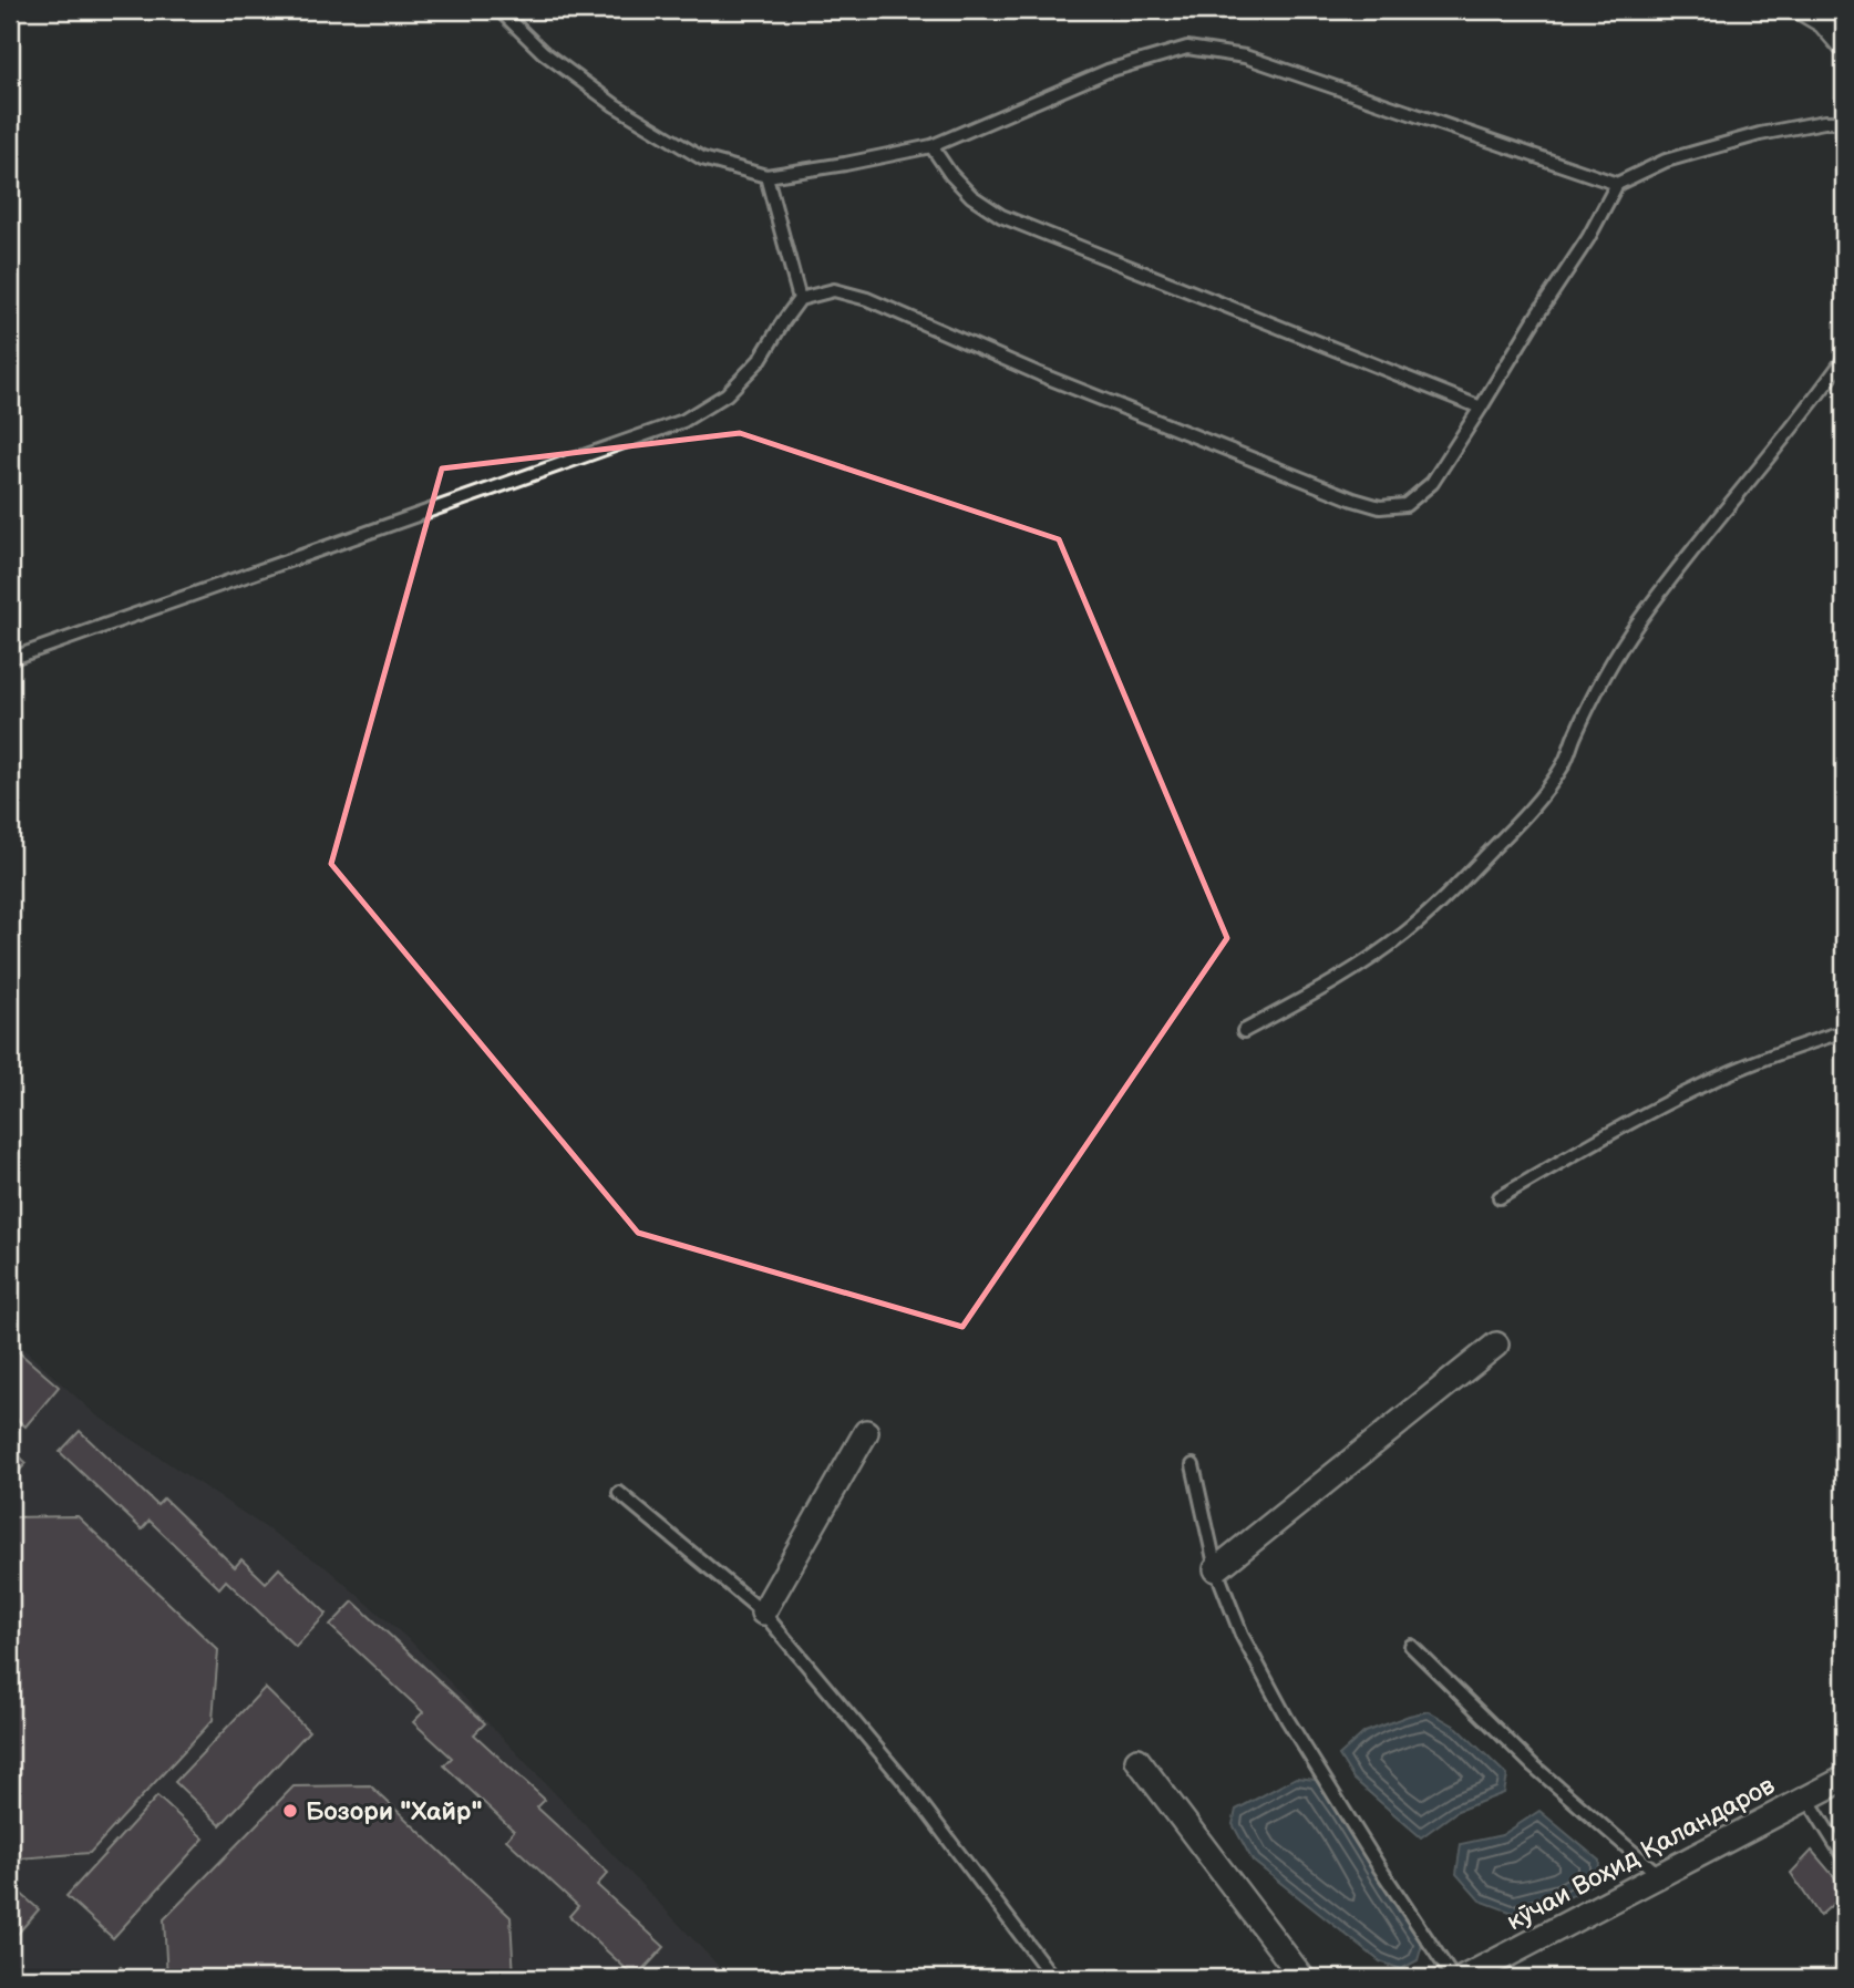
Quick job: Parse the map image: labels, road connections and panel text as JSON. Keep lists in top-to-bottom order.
{
  "streets": {
    "street": ["кӯчаи Воҳид Қаландаров"]
  },
  "places": ["Бозори \"Хайр\""]
}
